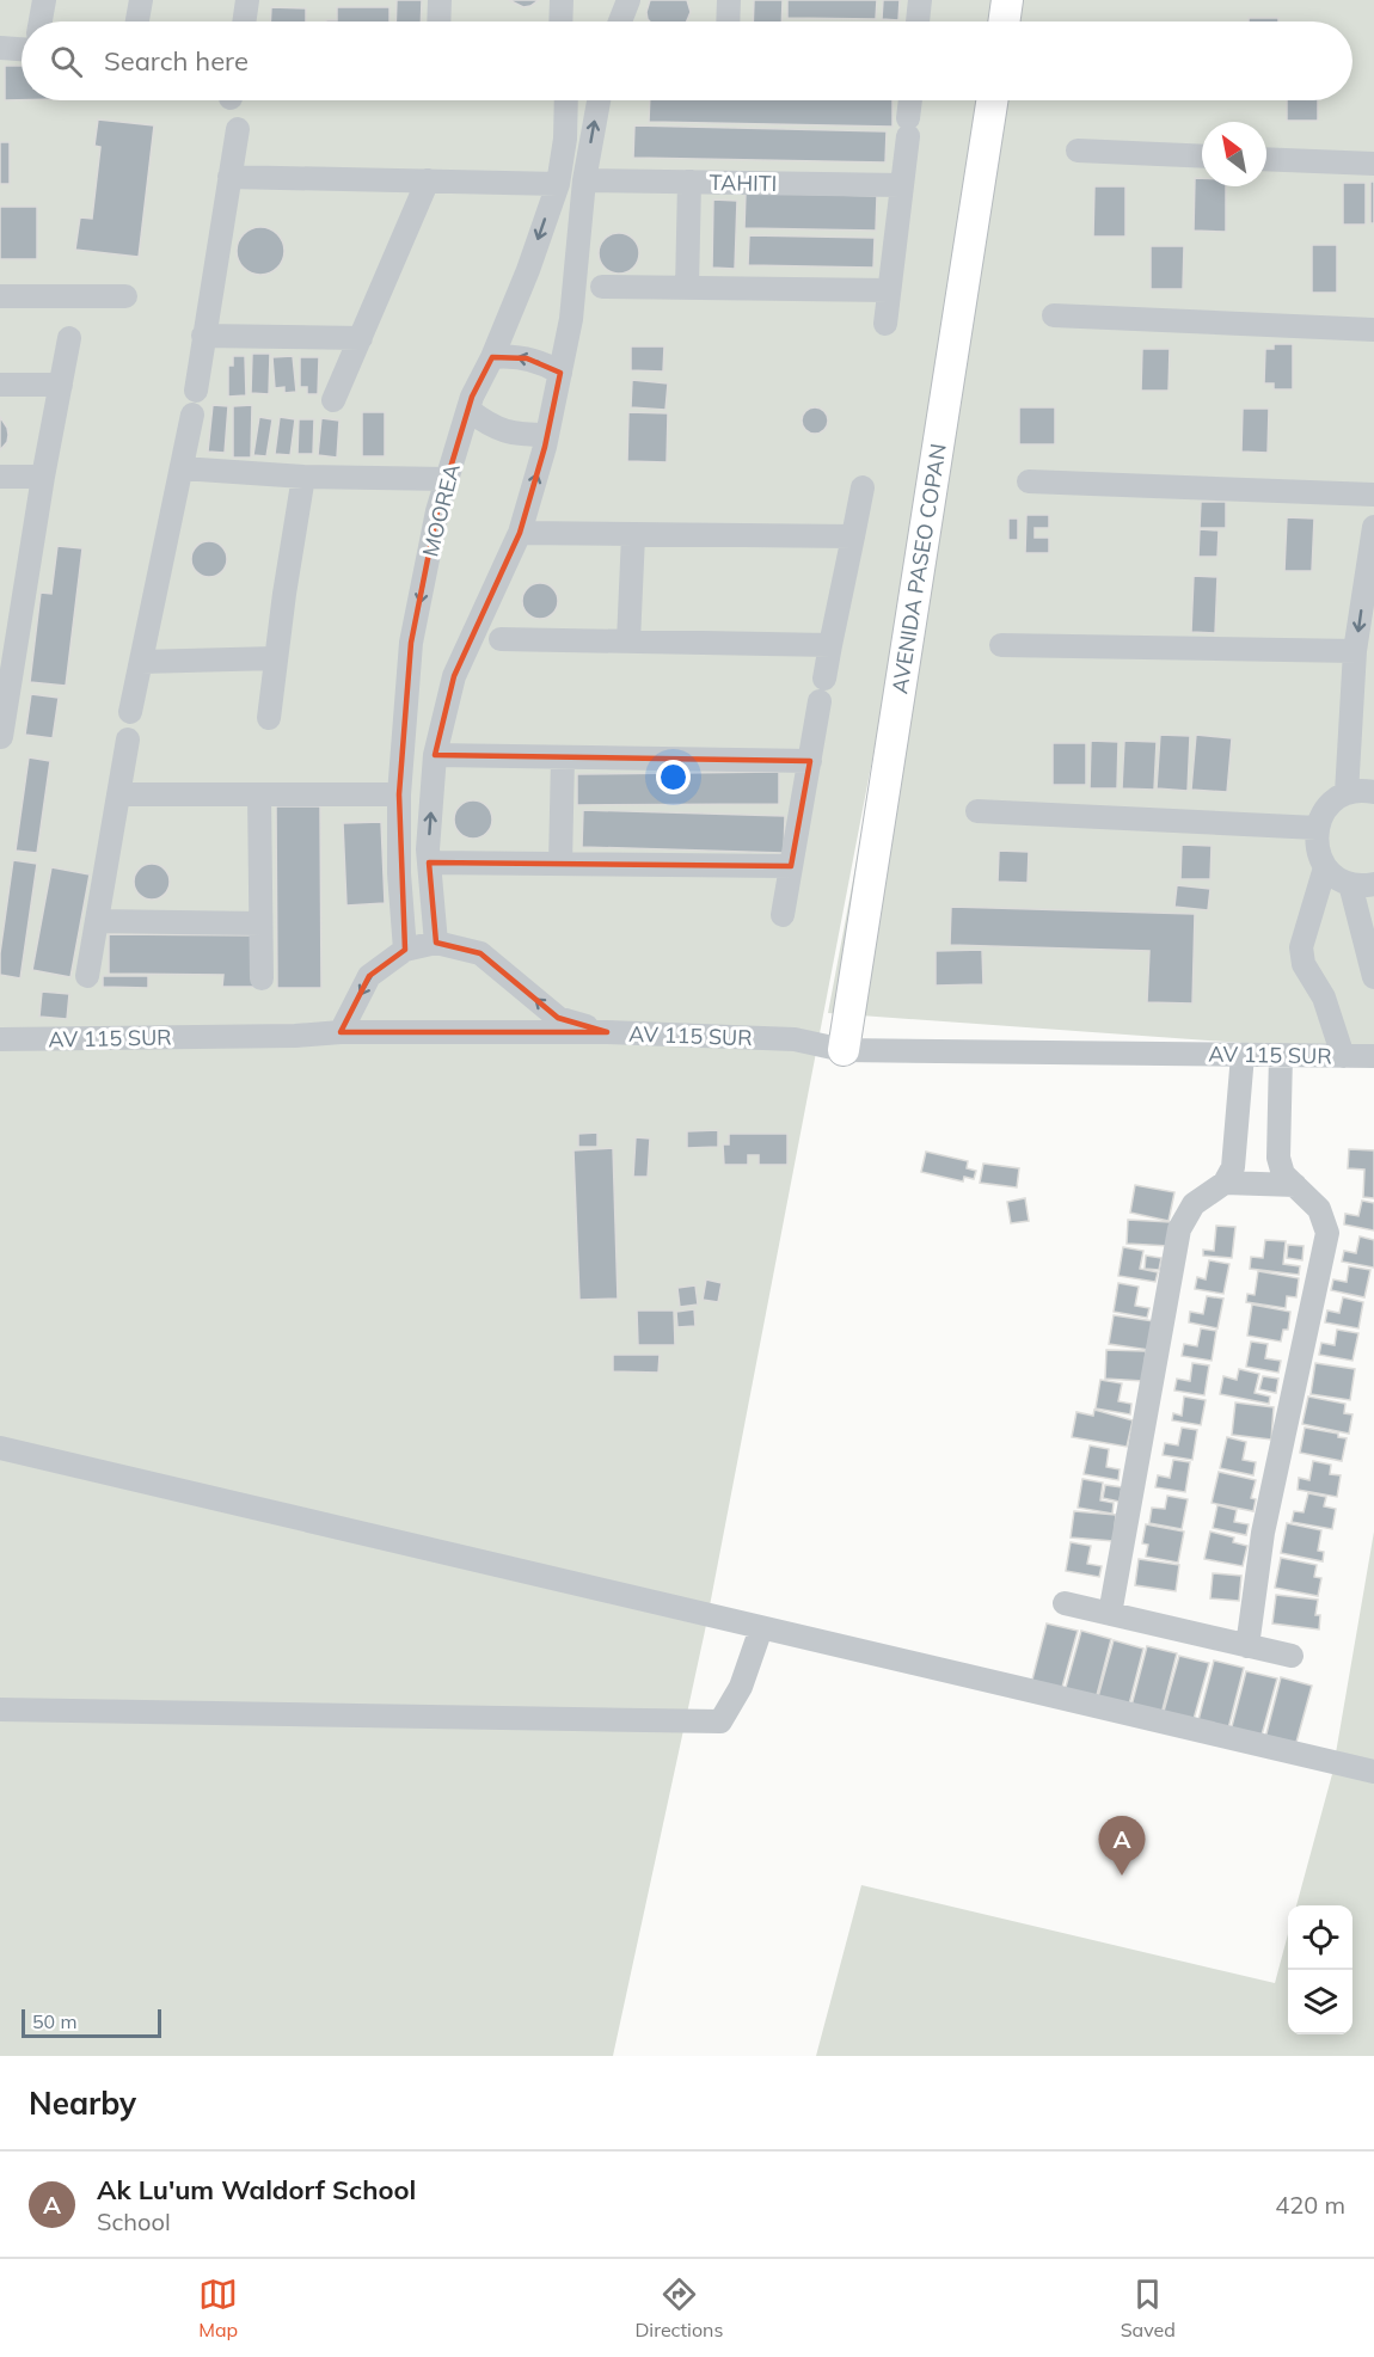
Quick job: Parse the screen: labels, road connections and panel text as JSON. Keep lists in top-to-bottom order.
{
  "streets": {
    "main road": ["AVENIDA PASEO COPAN"],
    "street": ["TAHITI", "MOOREA", "AV 115 SUR"]
  },
  "crossings": [
    ["AVENIDA PASEO COPAN", "AV 115 SUR"]
  ],
  "scale_bar": "50 m",
  "north": "top left",
  "page": {
    "search": "Search here",
    "pins": "A",
    "scale": "50 m",
    "heading": "Nearby",
    "list": [
      {
        "mark": "A",
        "name": "Ak Lu'um Waldorf School",
        "note": "School",
        "value": "420 m"
      }
    ],
    "nav": ["Map", "Directions", "Saved"]
  }
}
